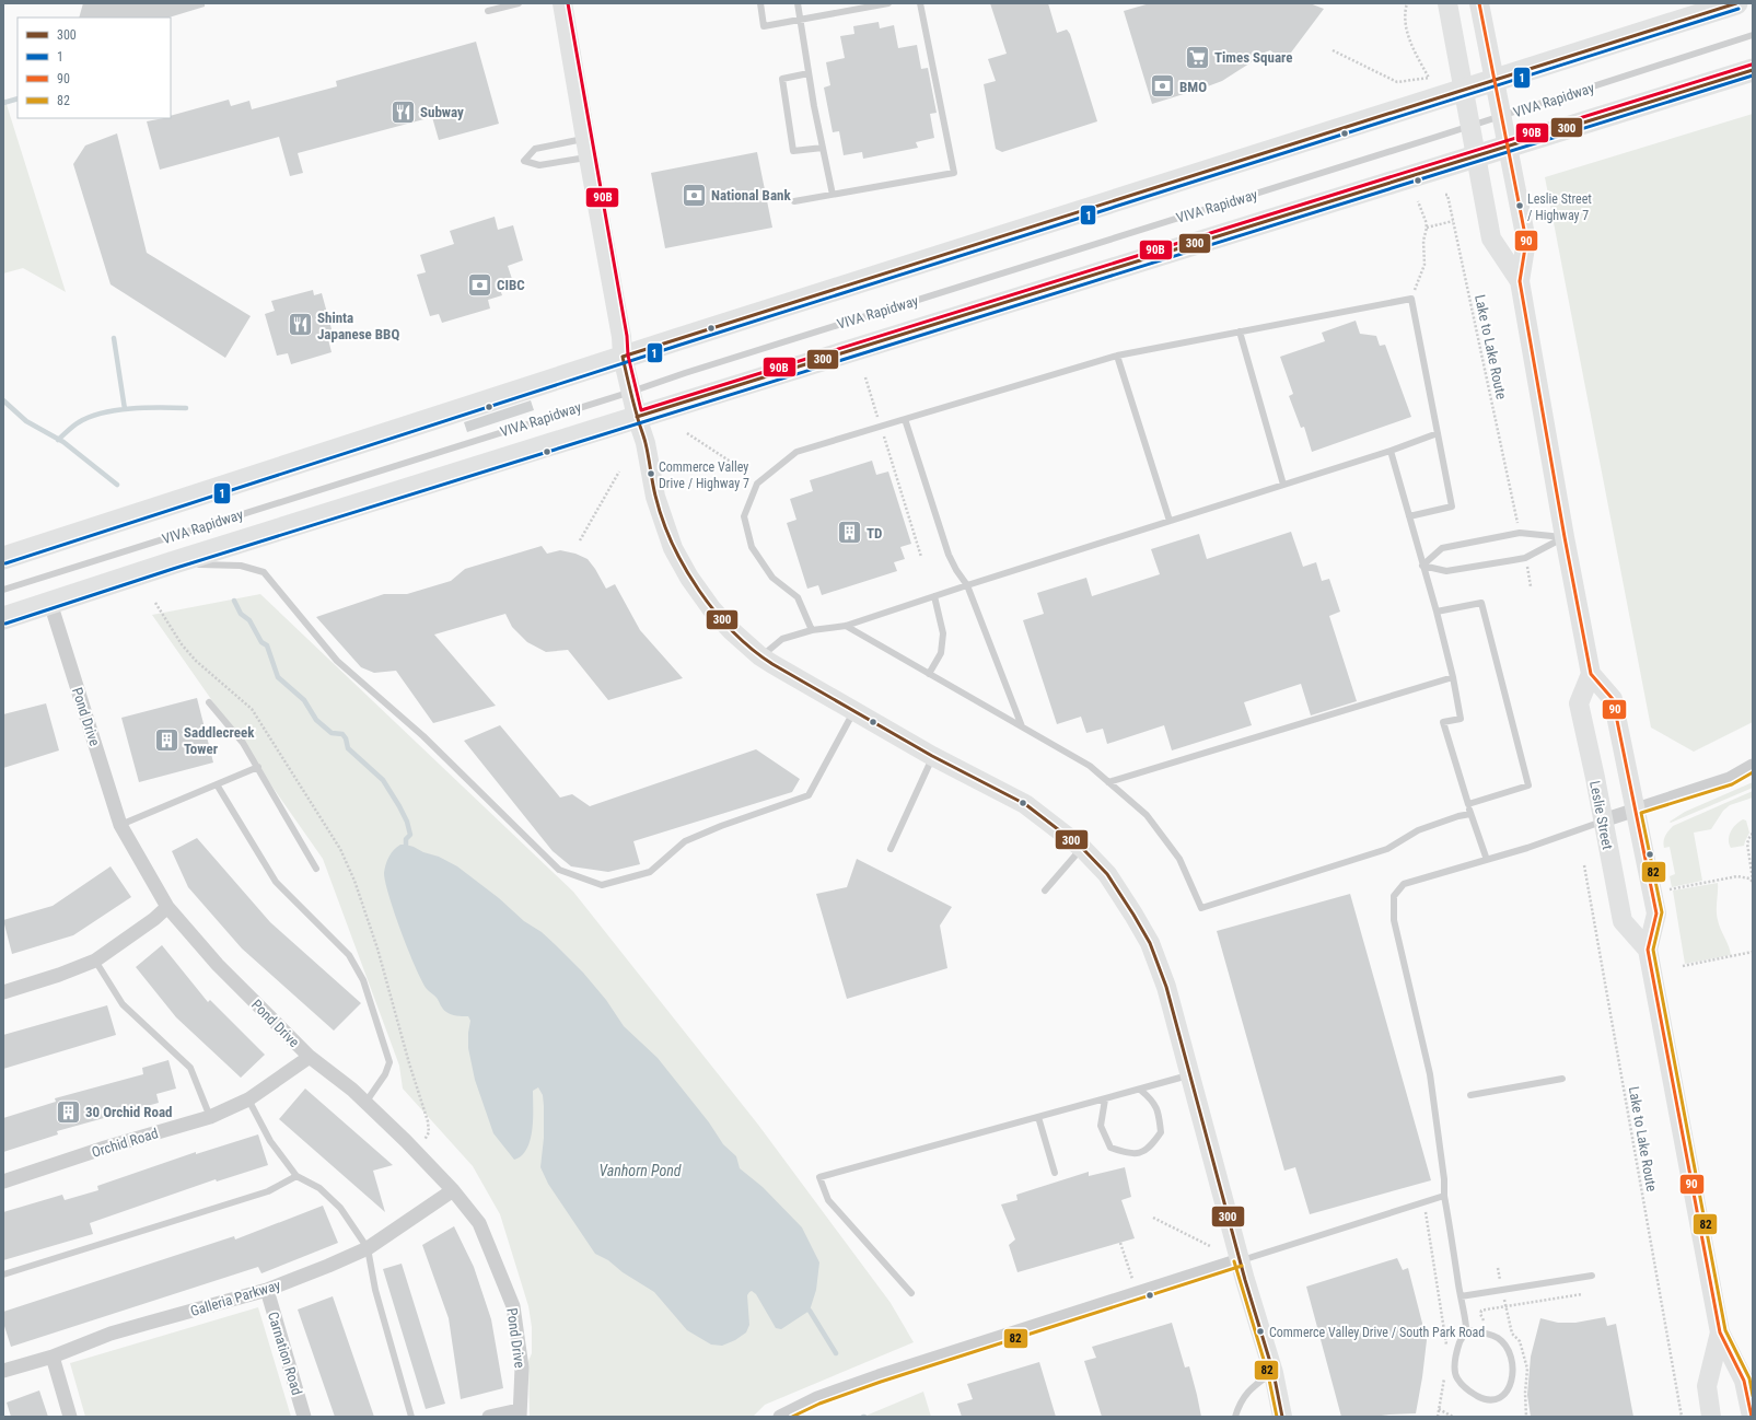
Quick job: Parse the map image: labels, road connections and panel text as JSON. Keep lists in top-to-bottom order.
{
  "streets": {
    "main road": ["Leslie Street"],
    "street": [
      "Pond Drive",
      "Orchid Road",
      "Galleria Parkway",
      "Carnation Road"
    ],
    "lane": ["VIVA Rapidway"],
    "path": ["Lake to Lake Route"]
  },
  "crossings": [
    ["Pond Drive", "Orchid Road"],
    ["Pond Drive", "Galleria Parkway"],
    ["Galleria Parkway", "Carnation Road"]
  ],
  "water": ["Vanhorn Pond"],
  "places": {
    "supermarket": ["Times Square"],
    "bank": ["BMO", "National Bank", "CIBC"],
    "restaurant": ["Subway", "Shinta Japanese BBQ"],
    "other": ["Leslie Street / Highway 7", "Commerce Valley Drive / Highway 7", "Commerce Valley Drive / South Park Road"],
    "building": ["TD", "Saddlecreek Tower", "30 Orchid Road"]
  },
  "lines": [
    "transit line 300",
    "transit line 90",
    "transit line 90B",
    "transit line 1",
    "transit line 82"
  ],
  "legend": [
    "300",
    "1",
    "90",
    "82"
  ]
}
